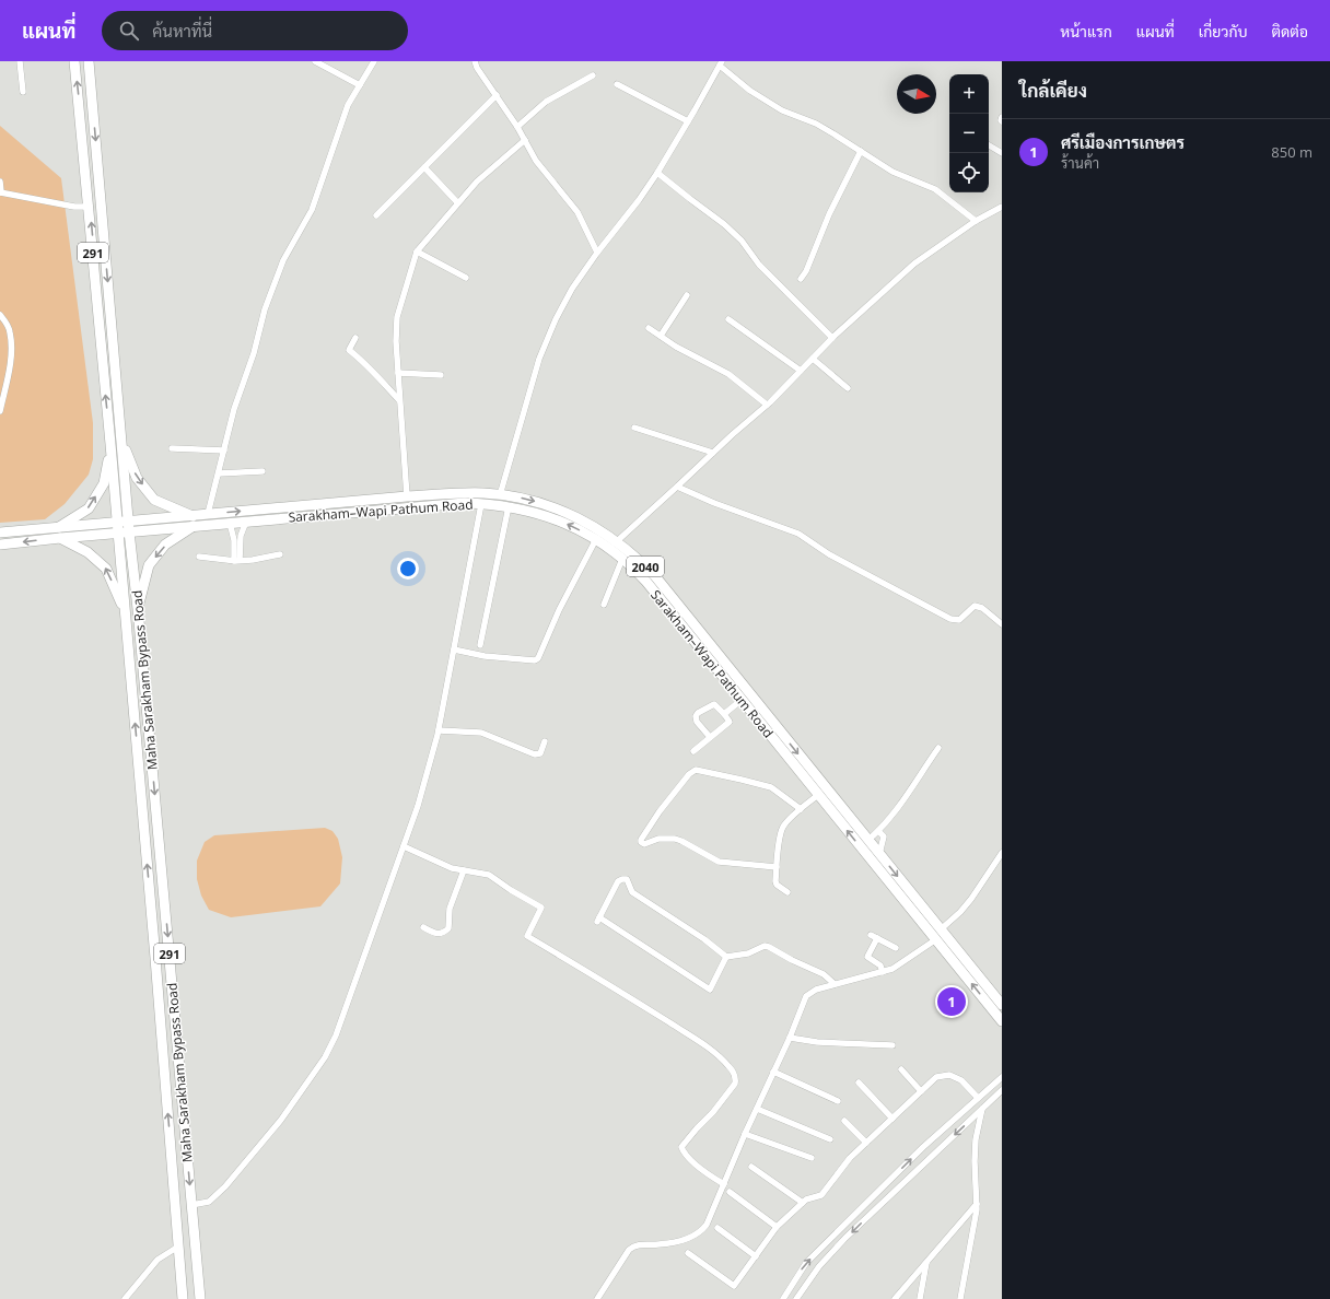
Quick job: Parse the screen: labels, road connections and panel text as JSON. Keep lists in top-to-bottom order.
{
  "streets": {
    "main road": [
      "291",
      "Sarakham–Wapi Pathum Road",
      "2040",
      "Maha Sarakham Bypass Road"
    ]
  },
  "crossings": [
    ["Sarakham–Wapi Pathum Road", "Maha Sarakham Bypass Road"]
  ],
  "north": "right",
  "page": {
    "header": "แผนที่",
    "search": "ค้นหาที่นี่",
    "nav": [
      "หน้าแรก",
      "แผนที่",
      "เกี่ยวกับ",
      "ติดต่อ"
    ],
    "heading": "ใกล้เคียง",
    "map_buttons": ["+", "−"],
    "list": [
      {
        "mark": "1",
        "name": "ศรีเมืองการเกษตร",
        "note": "ร้านค้า",
        "value": "850 m"
      }
    ],
    "pins": "1"
  }
}
